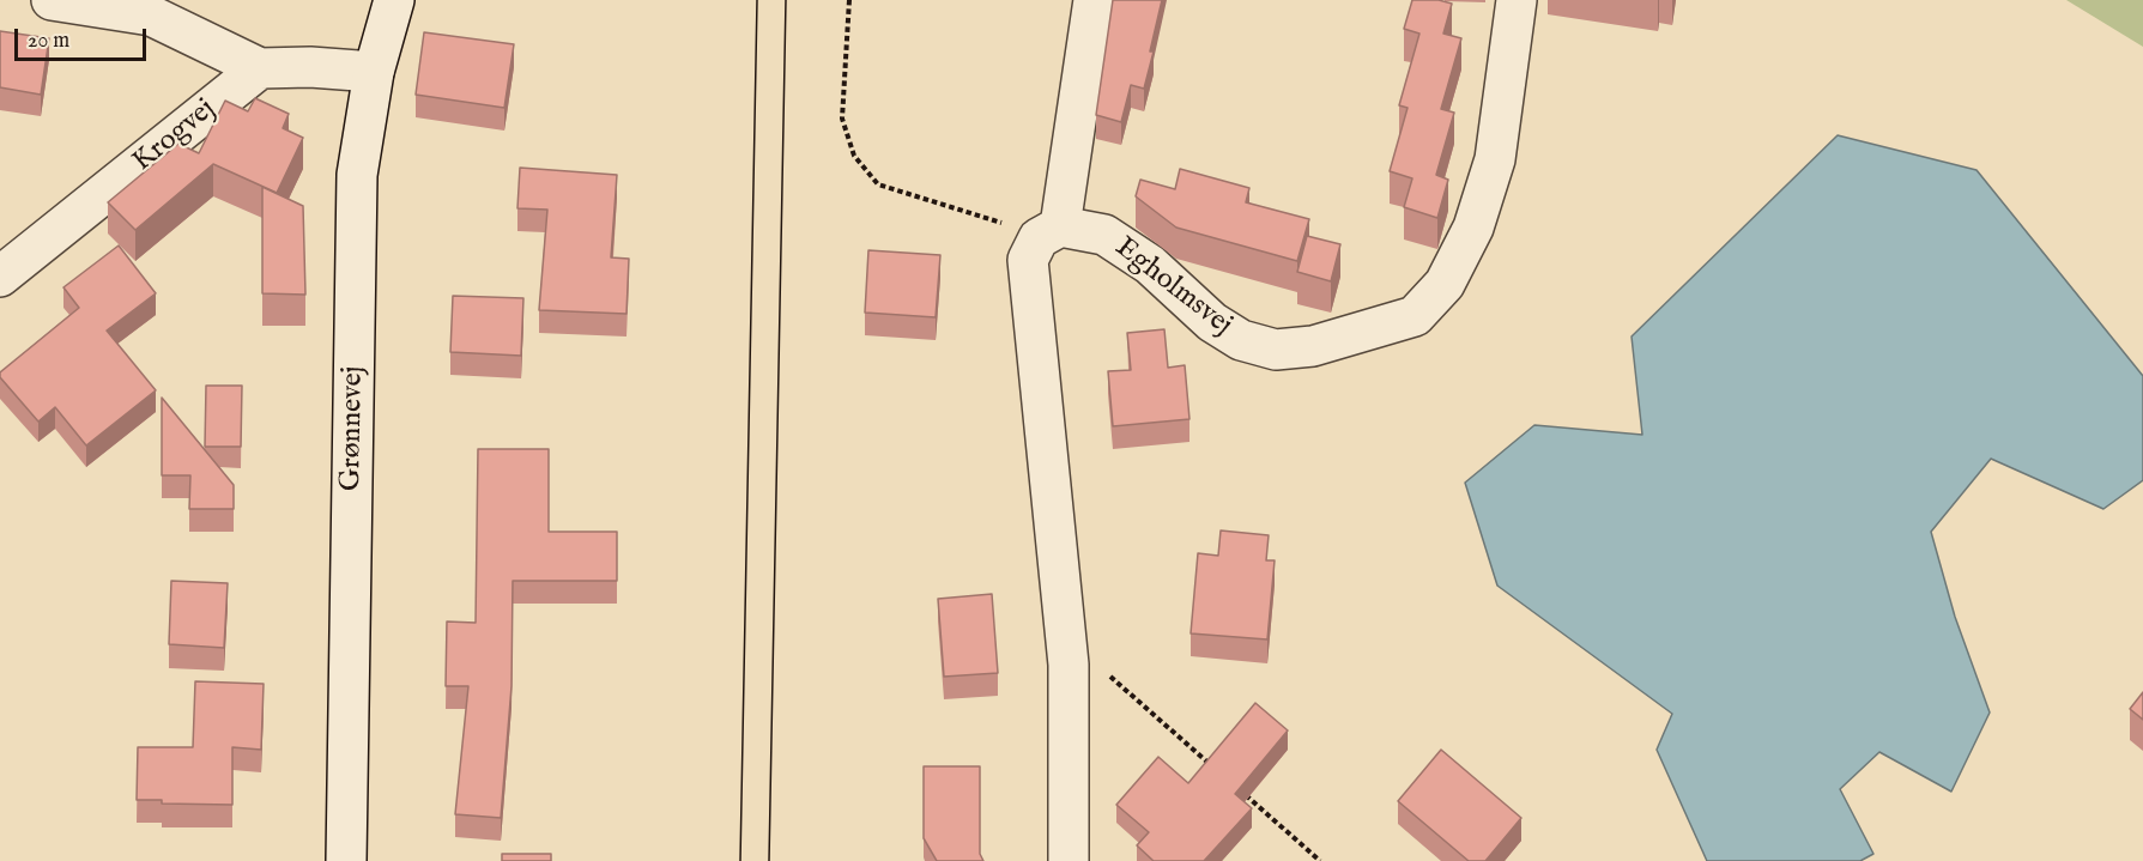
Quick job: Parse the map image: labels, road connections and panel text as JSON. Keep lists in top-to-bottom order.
{
  "streets": {
    "street": ["Krogvej", "Egholmsvej", "Grønnevej"]
  },
  "scale_bar": "20 m"
}
